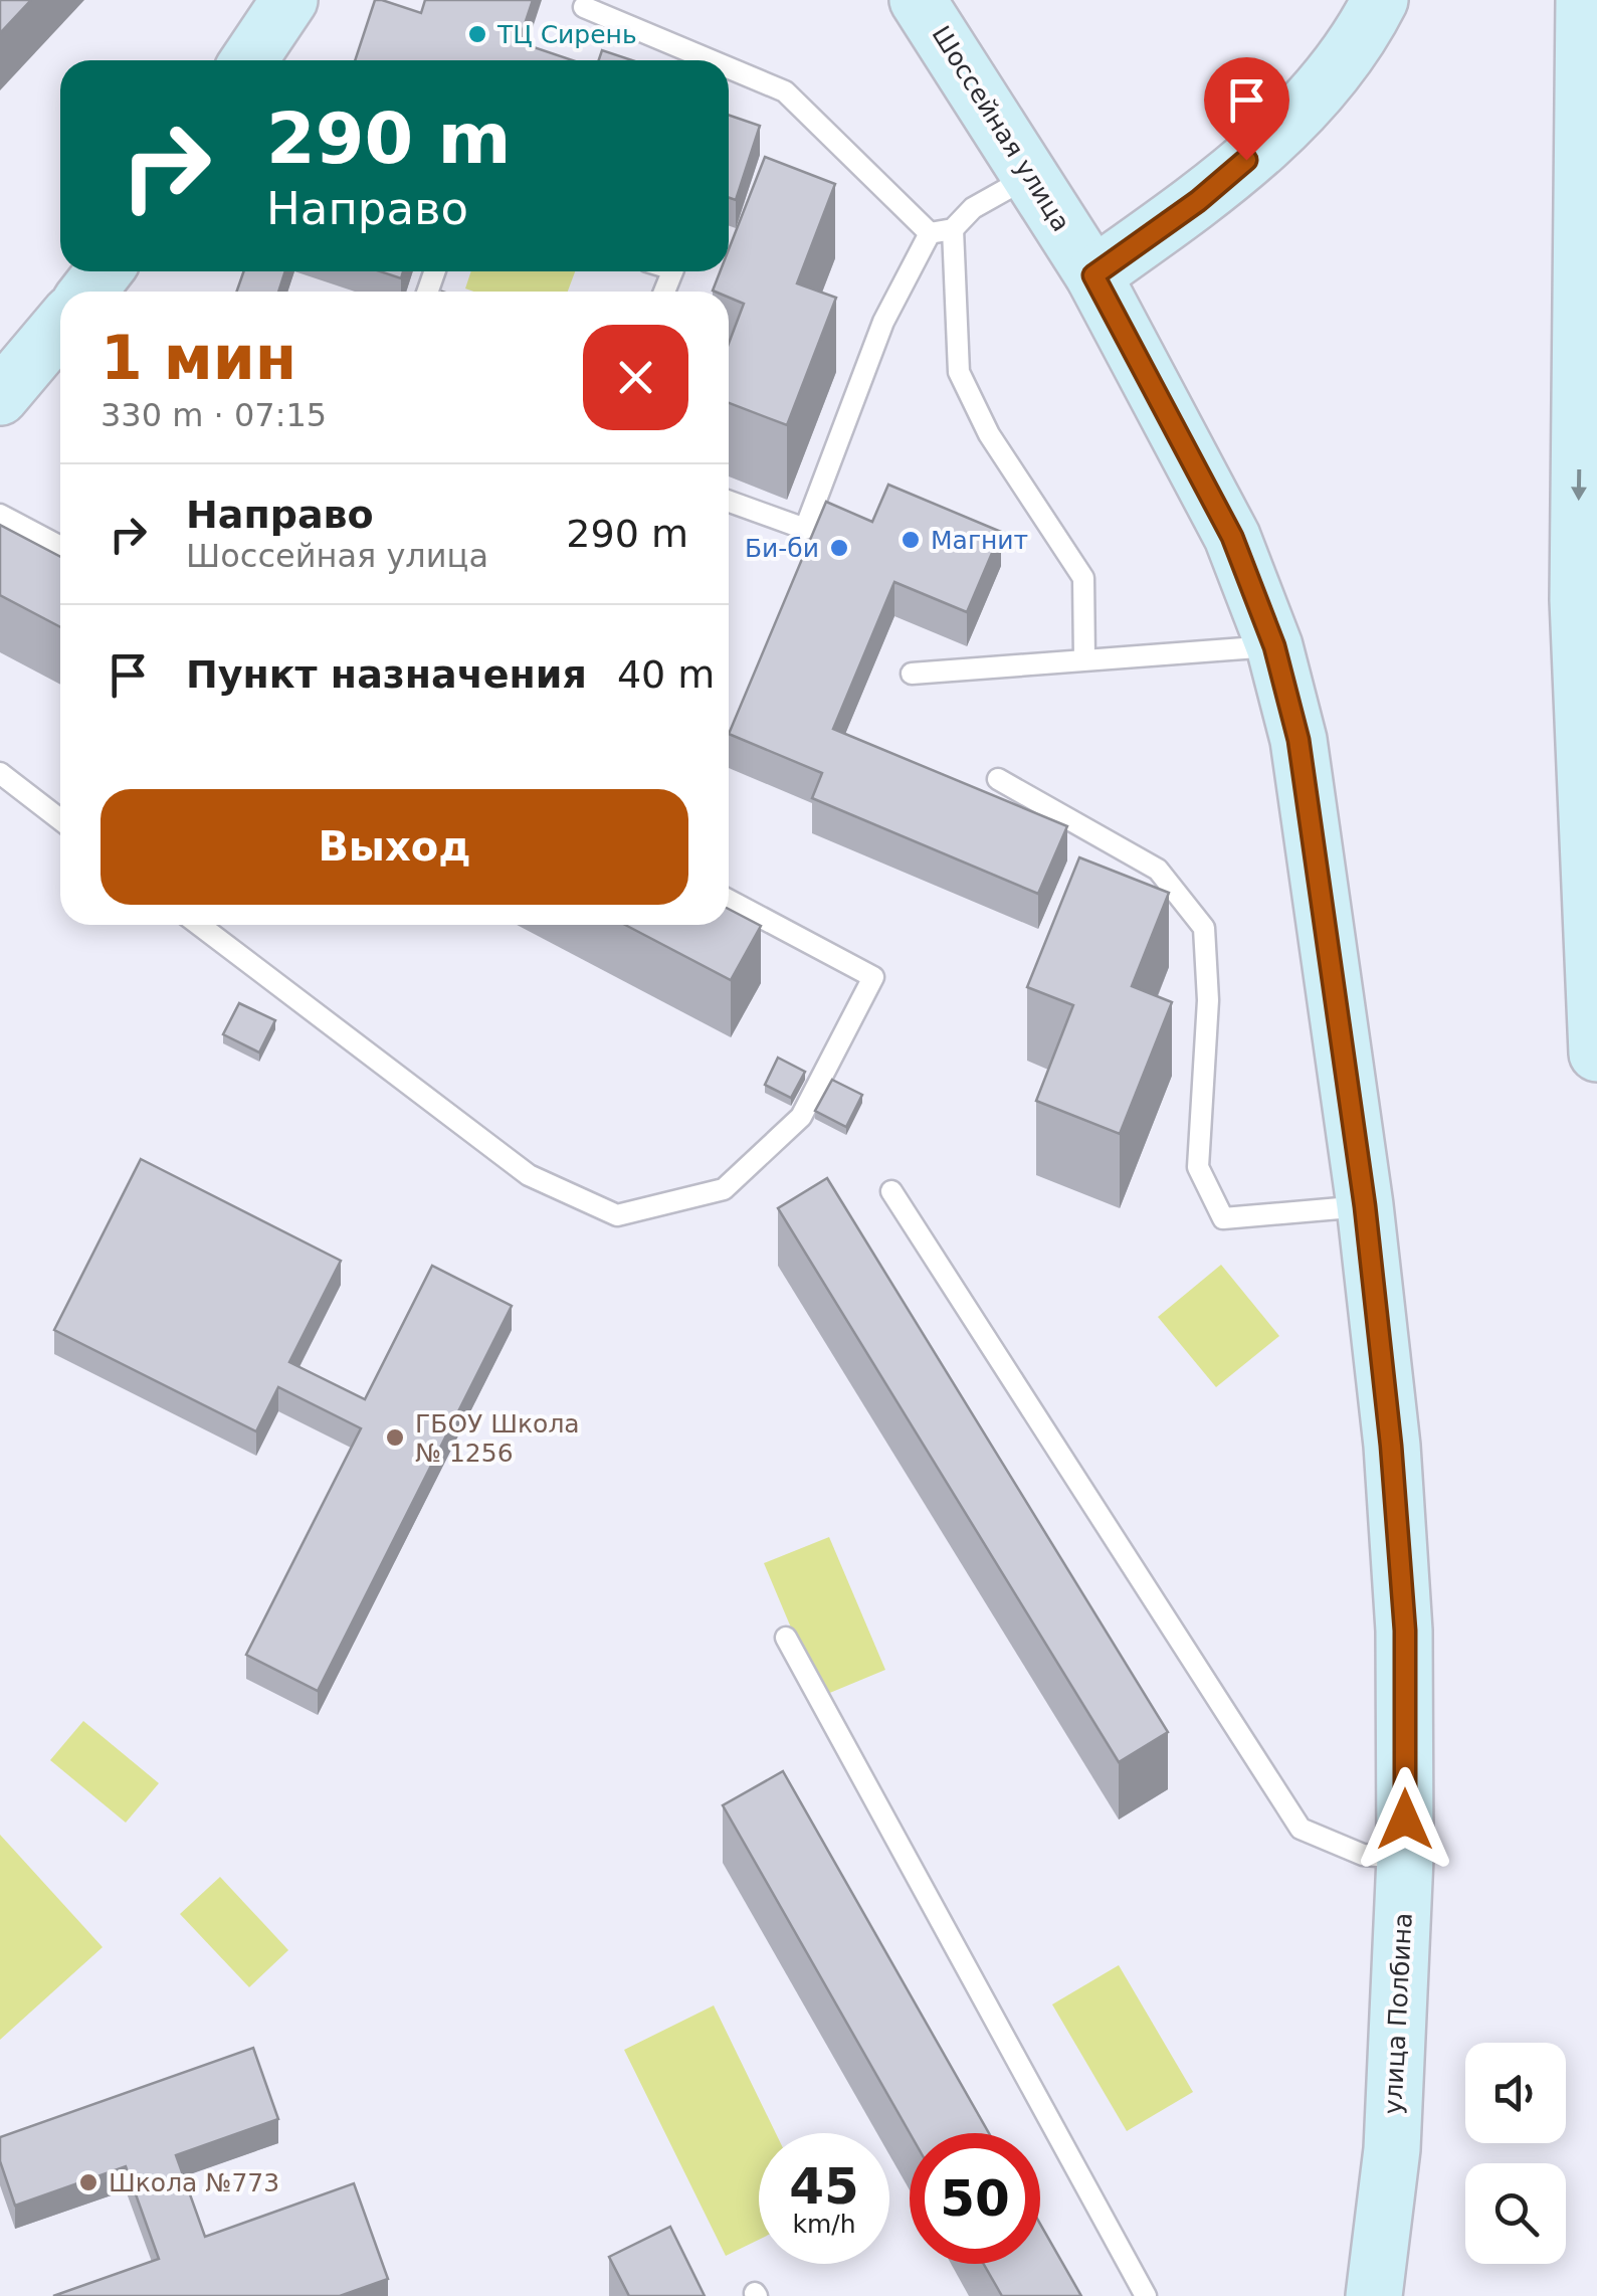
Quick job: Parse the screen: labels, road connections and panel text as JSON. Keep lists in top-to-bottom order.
{
  "streets": {
    "main road": ["Шоссейная улица", "улица Полбина"]
  },
  "crossings": [
    ["Шоссейная улица", "улица Полбина"]
  ],
  "places": [
    "ТЦ Сирень",
    "Магнит",
    "Би-би",
    "ГБОУ Школа № 1256",
    "Школа №773"
  ],
  "page": {
    "turn": ["290 m", "Направо"],
    "heading": ["1 мин", "330 m · 07:15"],
    "list": [
      {
        "name": "Направо",
        "note": "Шоссейная улица",
        "value": "290 m"
      },
      {
        "name": "Пункт назначения",
        "value": "40 m"
      }
    ],
    "buttons": "Выход",
    "speed": "45 km/h",
    "limit": "50"
  }
}
